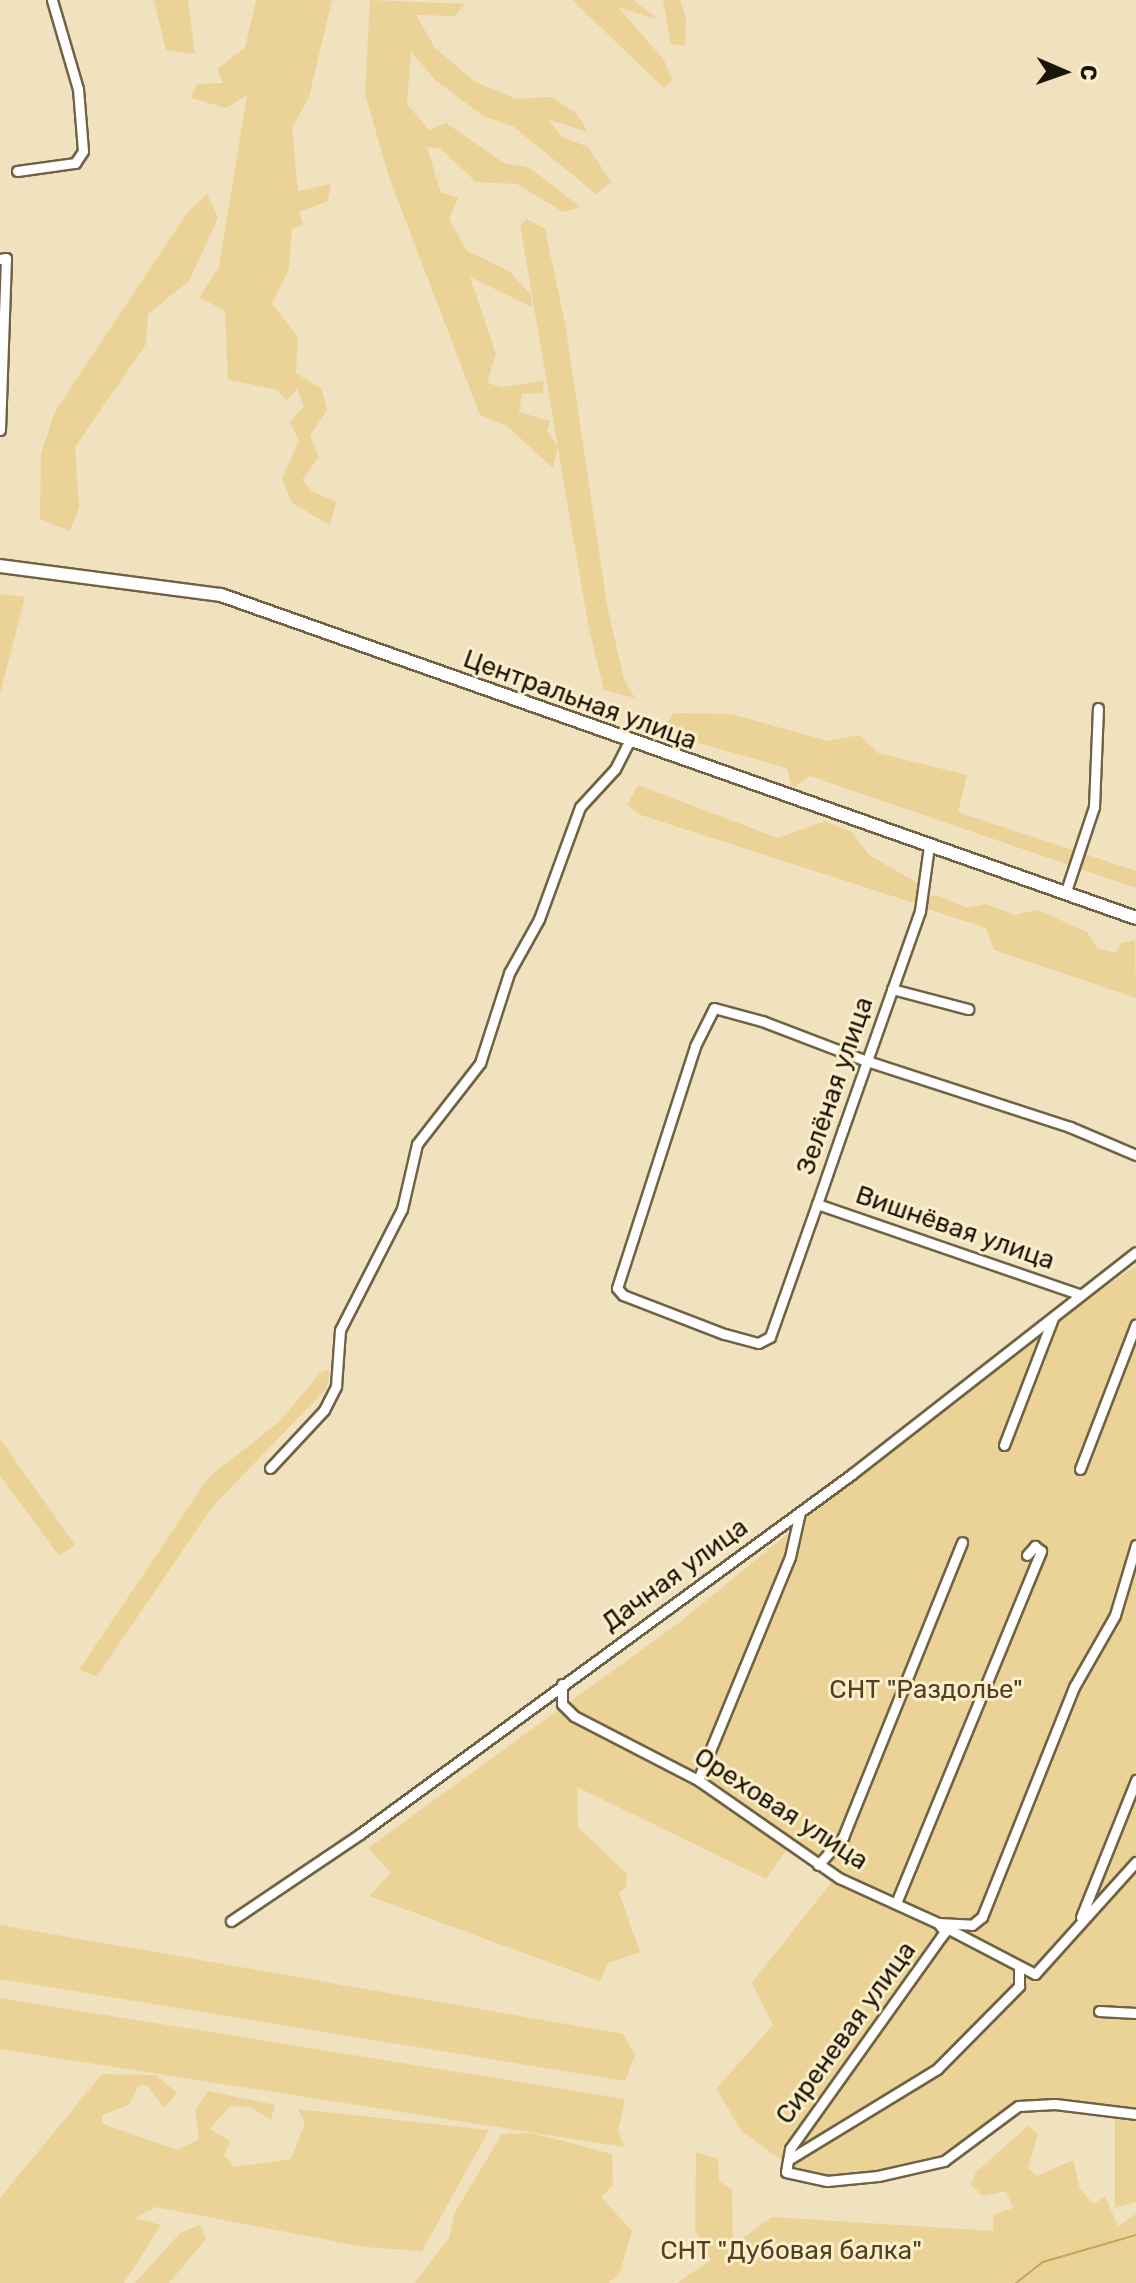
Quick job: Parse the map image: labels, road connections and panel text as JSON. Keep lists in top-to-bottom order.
{
  "streets": {
    "street": [
      "Центральная улица",
      "Зелёная улица",
      "Вишнёвая улица",
      "Дачная улица",
      "Ореховая улица",
      "Сиреневая улица"
    ]
  },
  "crossings": [
    ["Центральная улица", "Зелёная улица"],
    ["Зелёная улица", "Вишнёвая улица"],
    ["Вишнёвая улица", "Дачная улица"],
    ["Дачная улица", "Ореховая улица"],
    ["Ореховая улица", "Сиреневая улица"]
  ],
  "parks": ["СНТ \"Раздолье\"", "СНТ \"Дубовая балка\""],
  "north": "right"
}
